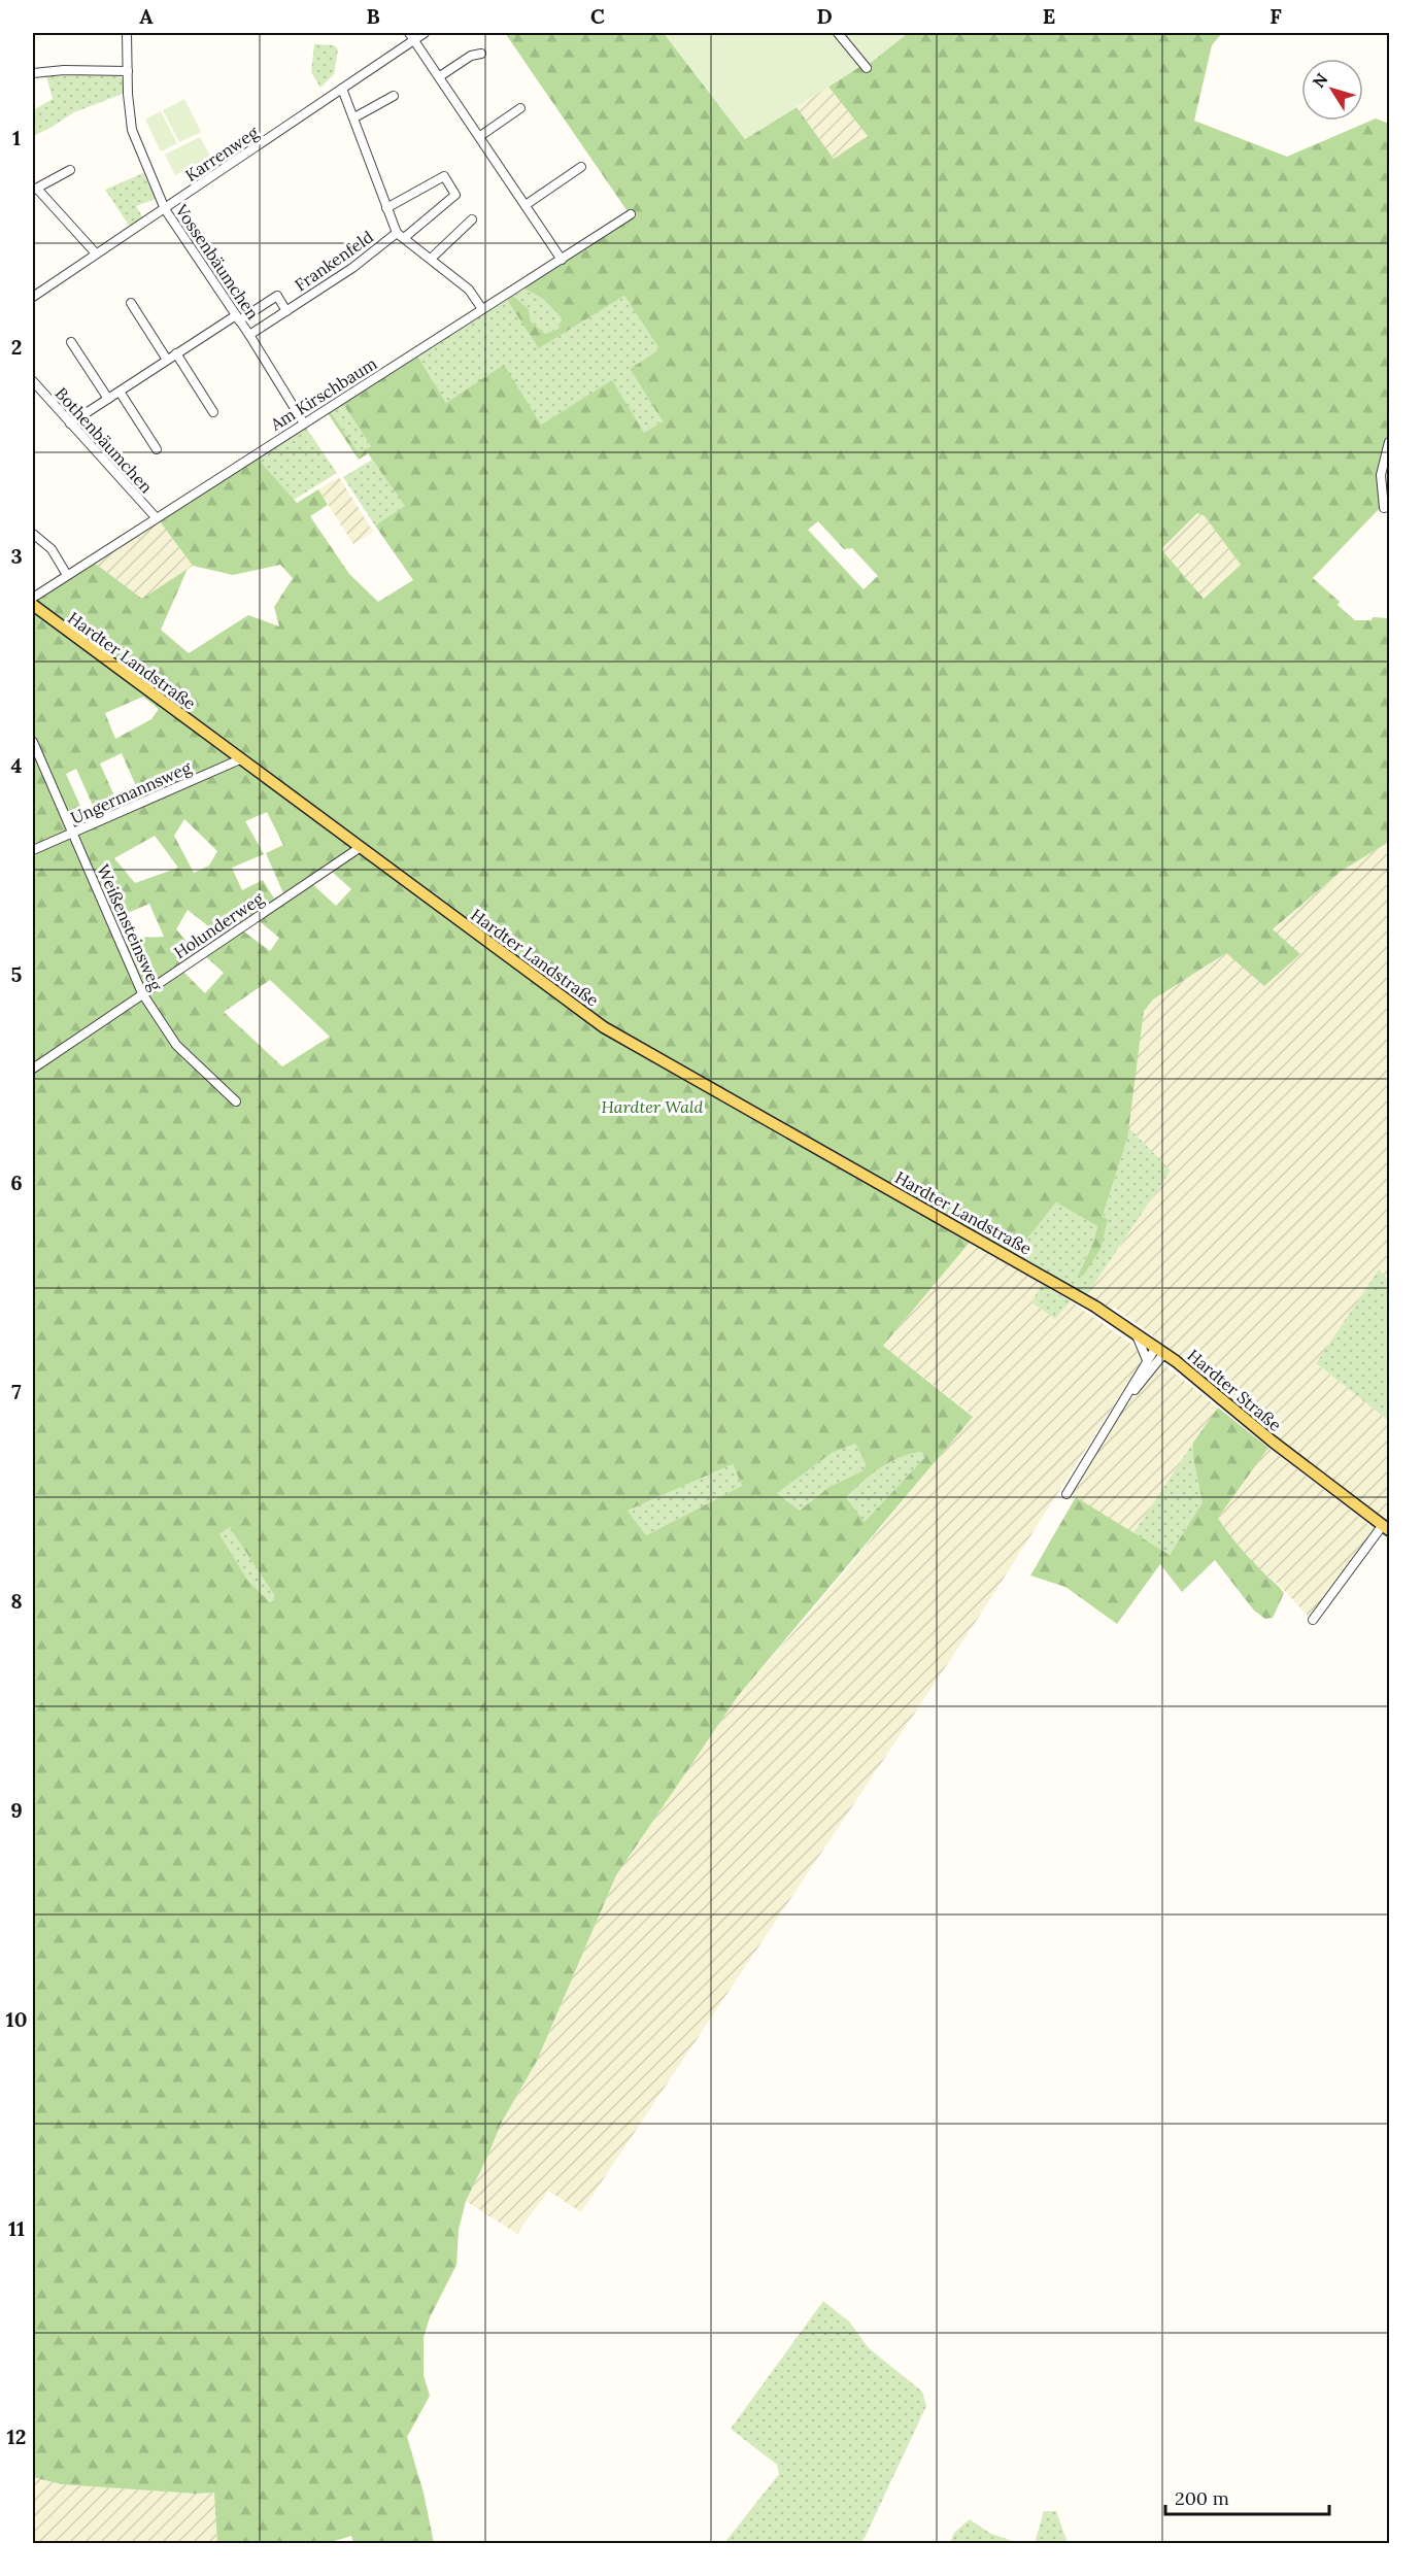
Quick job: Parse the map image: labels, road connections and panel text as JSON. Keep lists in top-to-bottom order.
{
  "streets": {
    "main road": ["Hardter Landstraße", "Hardter Straße"],
    "street": [
      "Karrenweg",
      "Frankenfeld",
      "Vossenbäumchen",
      "Am Kirschbaum",
      "Bothenbäumchen",
      "Ungermannsweg",
      "Holunderweg",
      "Weißensteinsweg"
    ]
  },
  "crossings": [
    ["Karrenweg", "Vossenbäumchen"],
    ["Frankenfeld", "Vossenbäumchen"],
    ["Vossenbäumchen", "Am Kirschbaum"],
    ["Am Kirschbaum", "Bothenbäumchen"],
    ["Hardter Landstraße", "Ungermannsweg"],
    ["Hardter Landstraße", "Holunderweg"],
    ["Hardter Landstraße", "Hardter Straße"],
    ["Ungermannsweg", "Weißensteinsweg"],
    ["Holunderweg", "Weißensteinsweg"]
  ],
  "parks": ["Hardter Wald"],
  "scale_bar": "200 m",
  "north": "top left",
  "grid": {
    "columns": [
      "A",
      "B",
      "C",
      "D",
      "E",
      "F"
    ],
    "rows": [
      "1",
      "2",
      "3",
      "4",
      "5",
      "6",
      "7",
      "8",
      "9",
      "10",
      "11",
      "12"
    ]
  }
}
